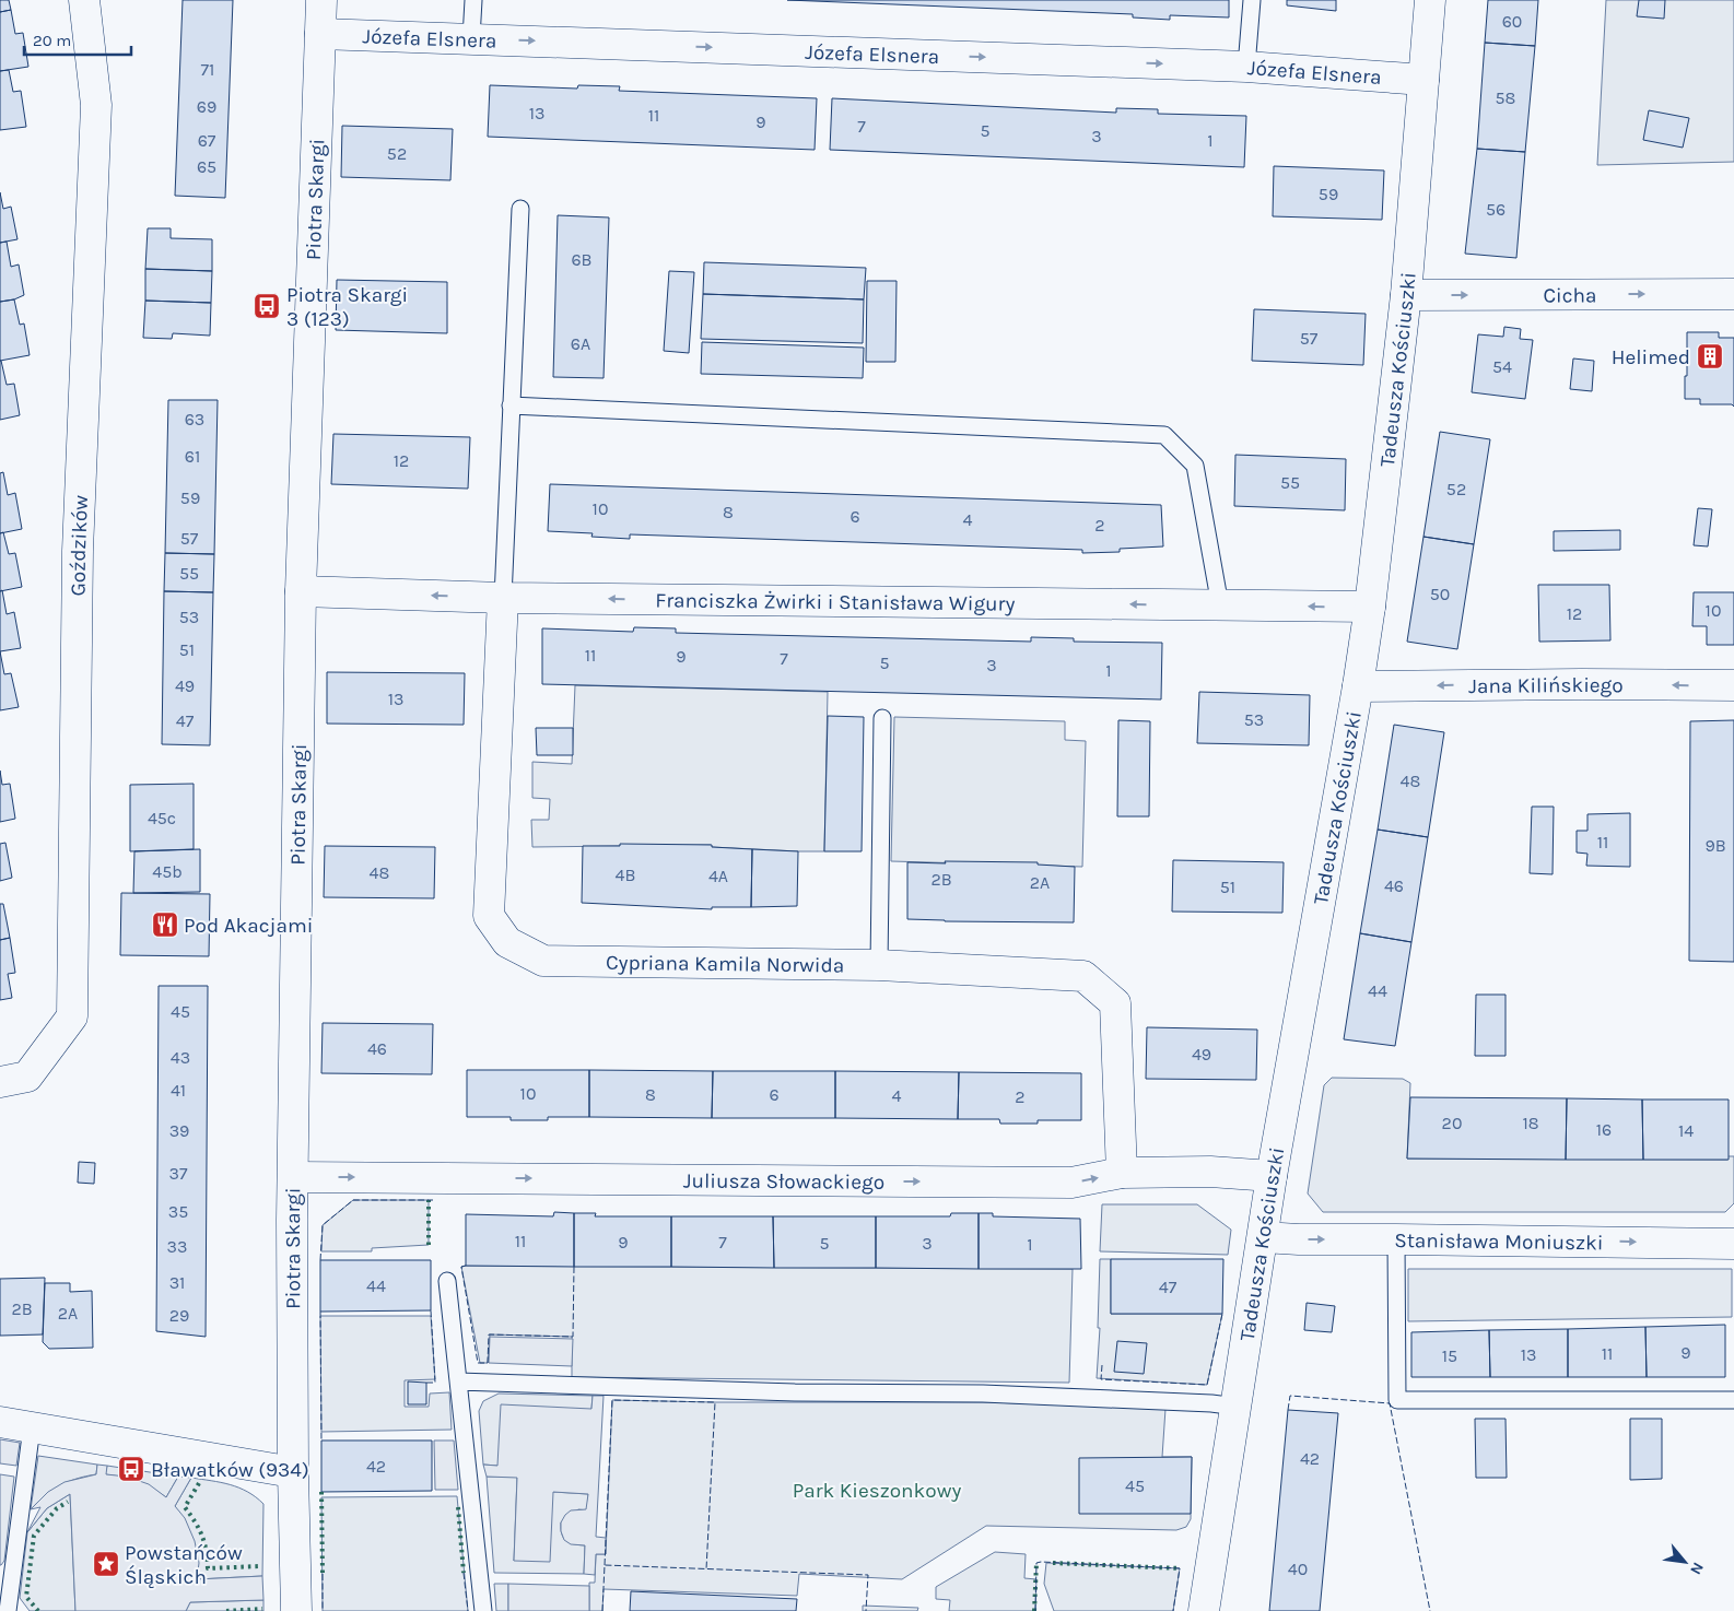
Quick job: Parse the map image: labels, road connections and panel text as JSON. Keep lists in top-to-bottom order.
{
  "streets": {
    "street": [
      "Józefa Elsnera",
      "Piotra Skargi",
      "Cicha",
      "Tadeusza Kościuszki",
      "Goździków",
      "Franciszka Żwirki i Stanisława Wigury",
      "Jana Kilińskiego",
      "Cypriana Kamila Norwida",
      "Juliusza Słowackiego",
      "Stanisława Moniuszki"
    ]
  },
  "crossings": [
    ["Józefa Elsnera", "Piotra Skargi"],
    ["Józefa Elsnera", "Tadeusza Kościuszki"],
    ["Piotra Skargi", "Franciszka Żwirki i Stanisława Wigury"],
    ["Piotra Skargi", "Juliusza Słowackiego"],
    ["Cicha", "Tadeusza Kościuszki"],
    ["Tadeusza Kościuszki", "Franciszka Żwirki i Stanisława Wigury"],
    ["Tadeusza Kościuszki", "Jana Kilińskiego"],
    ["Tadeusza Kościuszki", "Juliusza Słowackiego"],
    ["Tadeusza Kościuszki", "Stanisława Moniuszki"],
    ["Franciszka Żwirki i Stanisława Wigury", "Cypriana Kamila Norwida"],
    ["Cypriana Kamila Norwida", "Juliusza Słowackiego"]
  ],
  "one_way": [
    "Józefa Elsnera",
    "Cicha",
    "Franciszka Żwirki i Stanisława Wigury",
    "Jana Kilińskiego",
    "Juliusza Słowackiego",
    "Stanisława Moniuszki"
  ],
  "parks": ["Park Kieszonkowy"],
  "places": {
    "bus stop": ["Piotra Skargi 3 (123)", "Bławatków (934)"],
    "building": ["Helimed"],
    "restaurant": ["Pod Akacjami"],
    "place": ["Powstańców Śląskich"]
  },
  "house_numbers": [
    "60",
    "71",
    "58",
    "69",
    "13",
    "11",
    "9",
    "7",
    "5",
    "3",
    "67",
    "1",
    "52",
    "65",
    "59",
    "56",
    "6B",
    "57",
    "6A",
    "54",
    "63",
    "61",
    "12",
    "55",
    "52",
    "59",
    "10",
    "8",
    "6",
    "4",
    "2",
    "57",
    "55",
    "50",
    "10",
    "12",
    "53",
    "51",
    "11",
    "9",
    "7",
    "5",
    "3",
    "1",
    "49",
    "13",
    "53",
    "47",
    "48",
    "45c",
    "11",
    "9B",
    "45b",
    "48",
    "4B",
    "4A",
    "2B",
    "2A",
    "46",
    "51",
    "44",
    "45",
    "46",
    "49",
    "43",
    "41",
    "10",
    "8",
    "6",
    "4",
    "2",
    "20",
    "18",
    "16",
    "39",
    "14",
    "37",
    "35",
    "11",
    "9",
    "7",
    "5",
    "3",
    "1",
    "33",
    "31",
    "44",
    "47",
    "2B",
    "2A",
    "29",
    "9",
    "11",
    "13",
    "15",
    "42",
    "42",
    "45",
    "40"
  ],
  "scale_bar": "20 m",
  "north": "bottom right"
}
